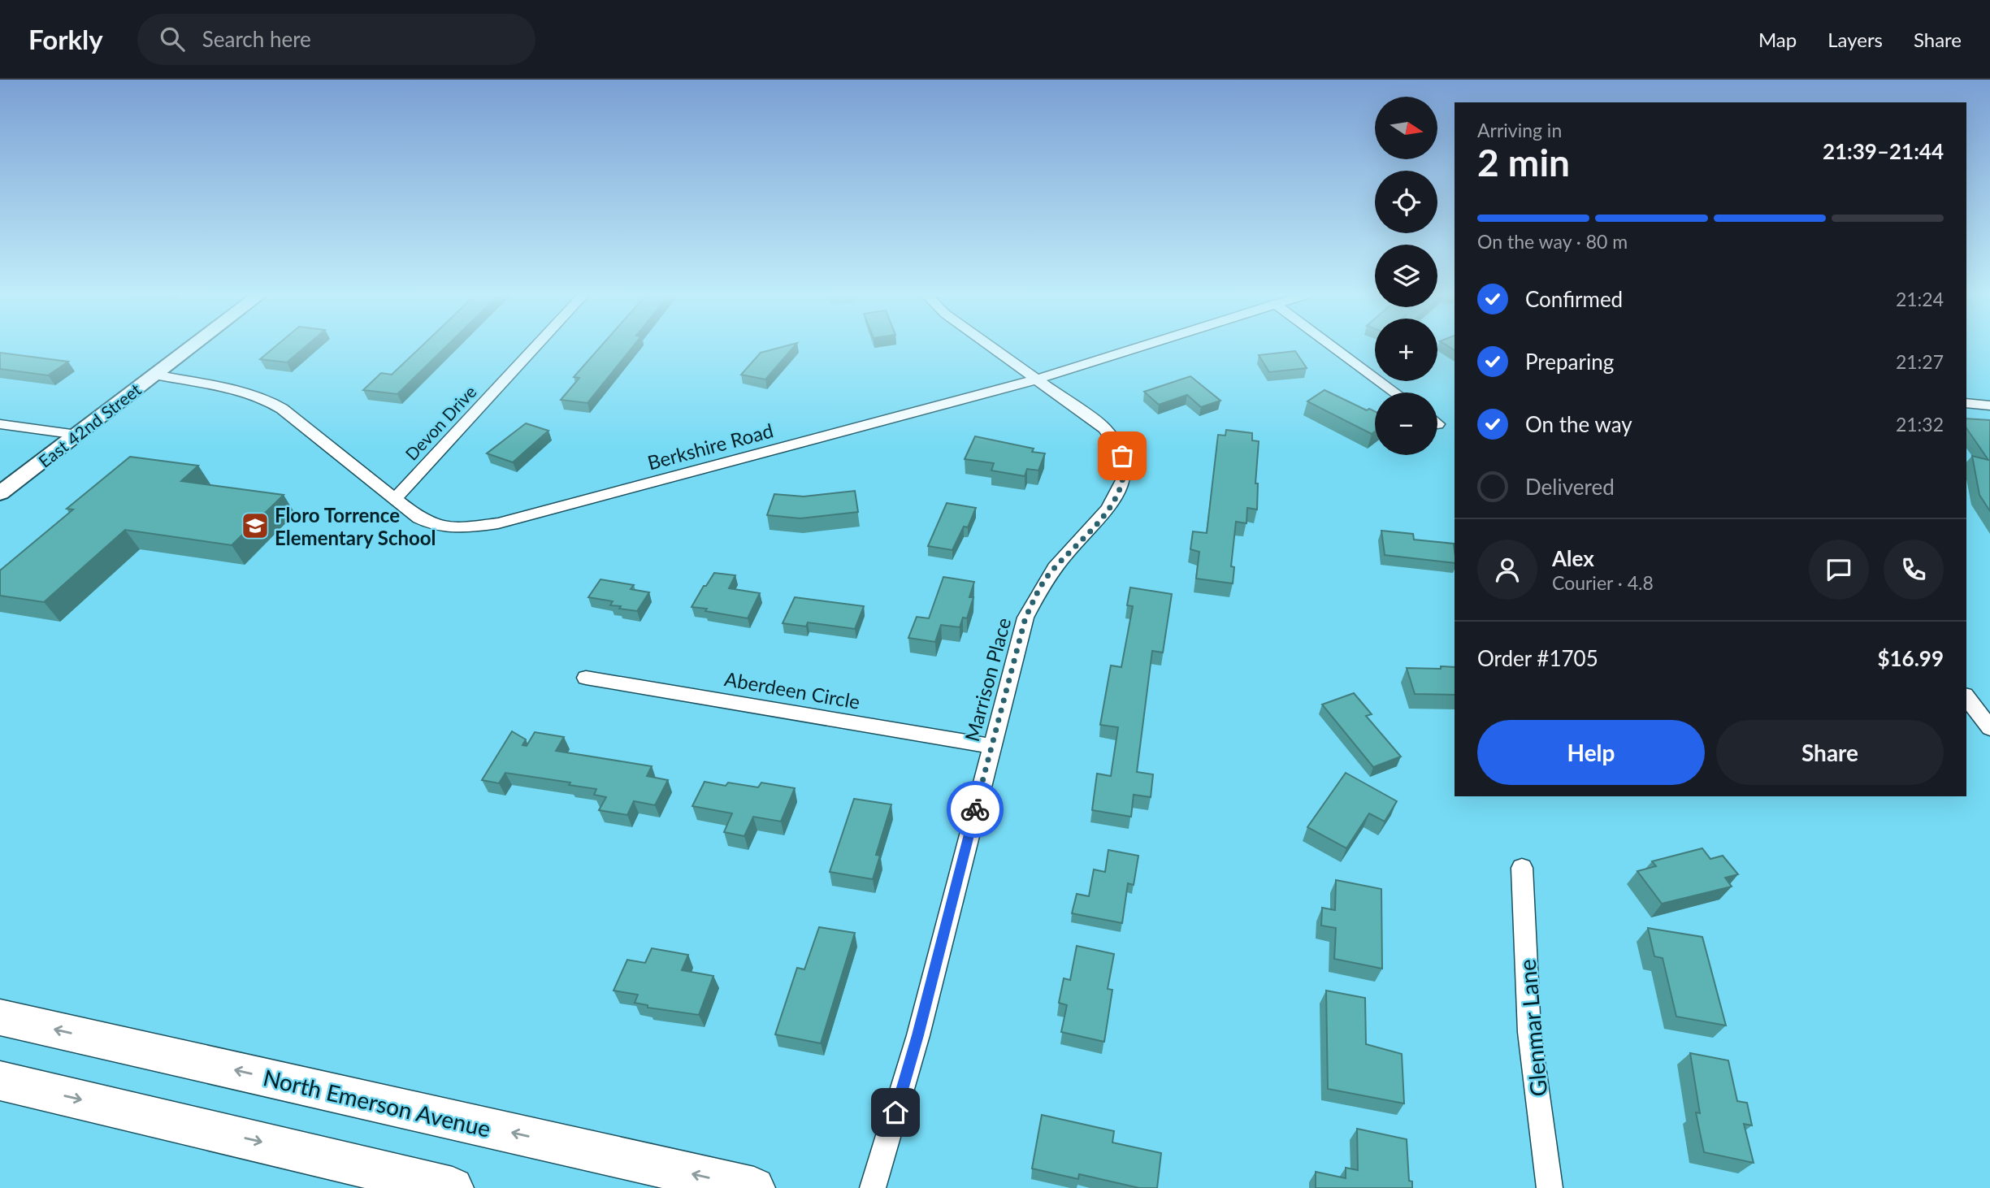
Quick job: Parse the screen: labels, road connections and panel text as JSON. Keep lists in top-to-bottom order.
{
  "streets": {
    "main road": ["North Emerson Avenue"],
    "street": [
      "Devon Drive",
      "East 42nd Street",
      "Berkshire Road",
      "Marrison Place",
      "Aberdeen Circle",
      "Glenmar Lane"
    ]
  },
  "crossings": [
    ["Devon Drive", "Berkshire Road"],
    ["East 42nd Street", "Berkshire Road"],
    ["Berkshire Road", "Marrison Place"],
    ["Marrison Place", "Aberdeen Circle"]
  ],
  "places": {
    "school or university": ["Floro Torrence Elementary School"]
  },
  "north": "right",
  "page": {
    "header": "Forkly",
    "search": "Search here",
    "nav": ["Map", "Layers", "Share"],
    "map_buttons": ["+", "−"],
    "heading": ["2 min", "Arriving in", "21:39–21:44"],
    "panel": [
      "Alex",
      "Courier · 4.8",
      "Order #1705",
      "$16.99"
    ],
    "bar": "On the way · 80 m",
    "list": [
      ["Confirmed", "21:24"],
      ["Preparing", "21:27"],
      ["On the way", "21:32"],
      "Delivered"
    ],
    "buttons": ["Help", "Share"]
  }
}
